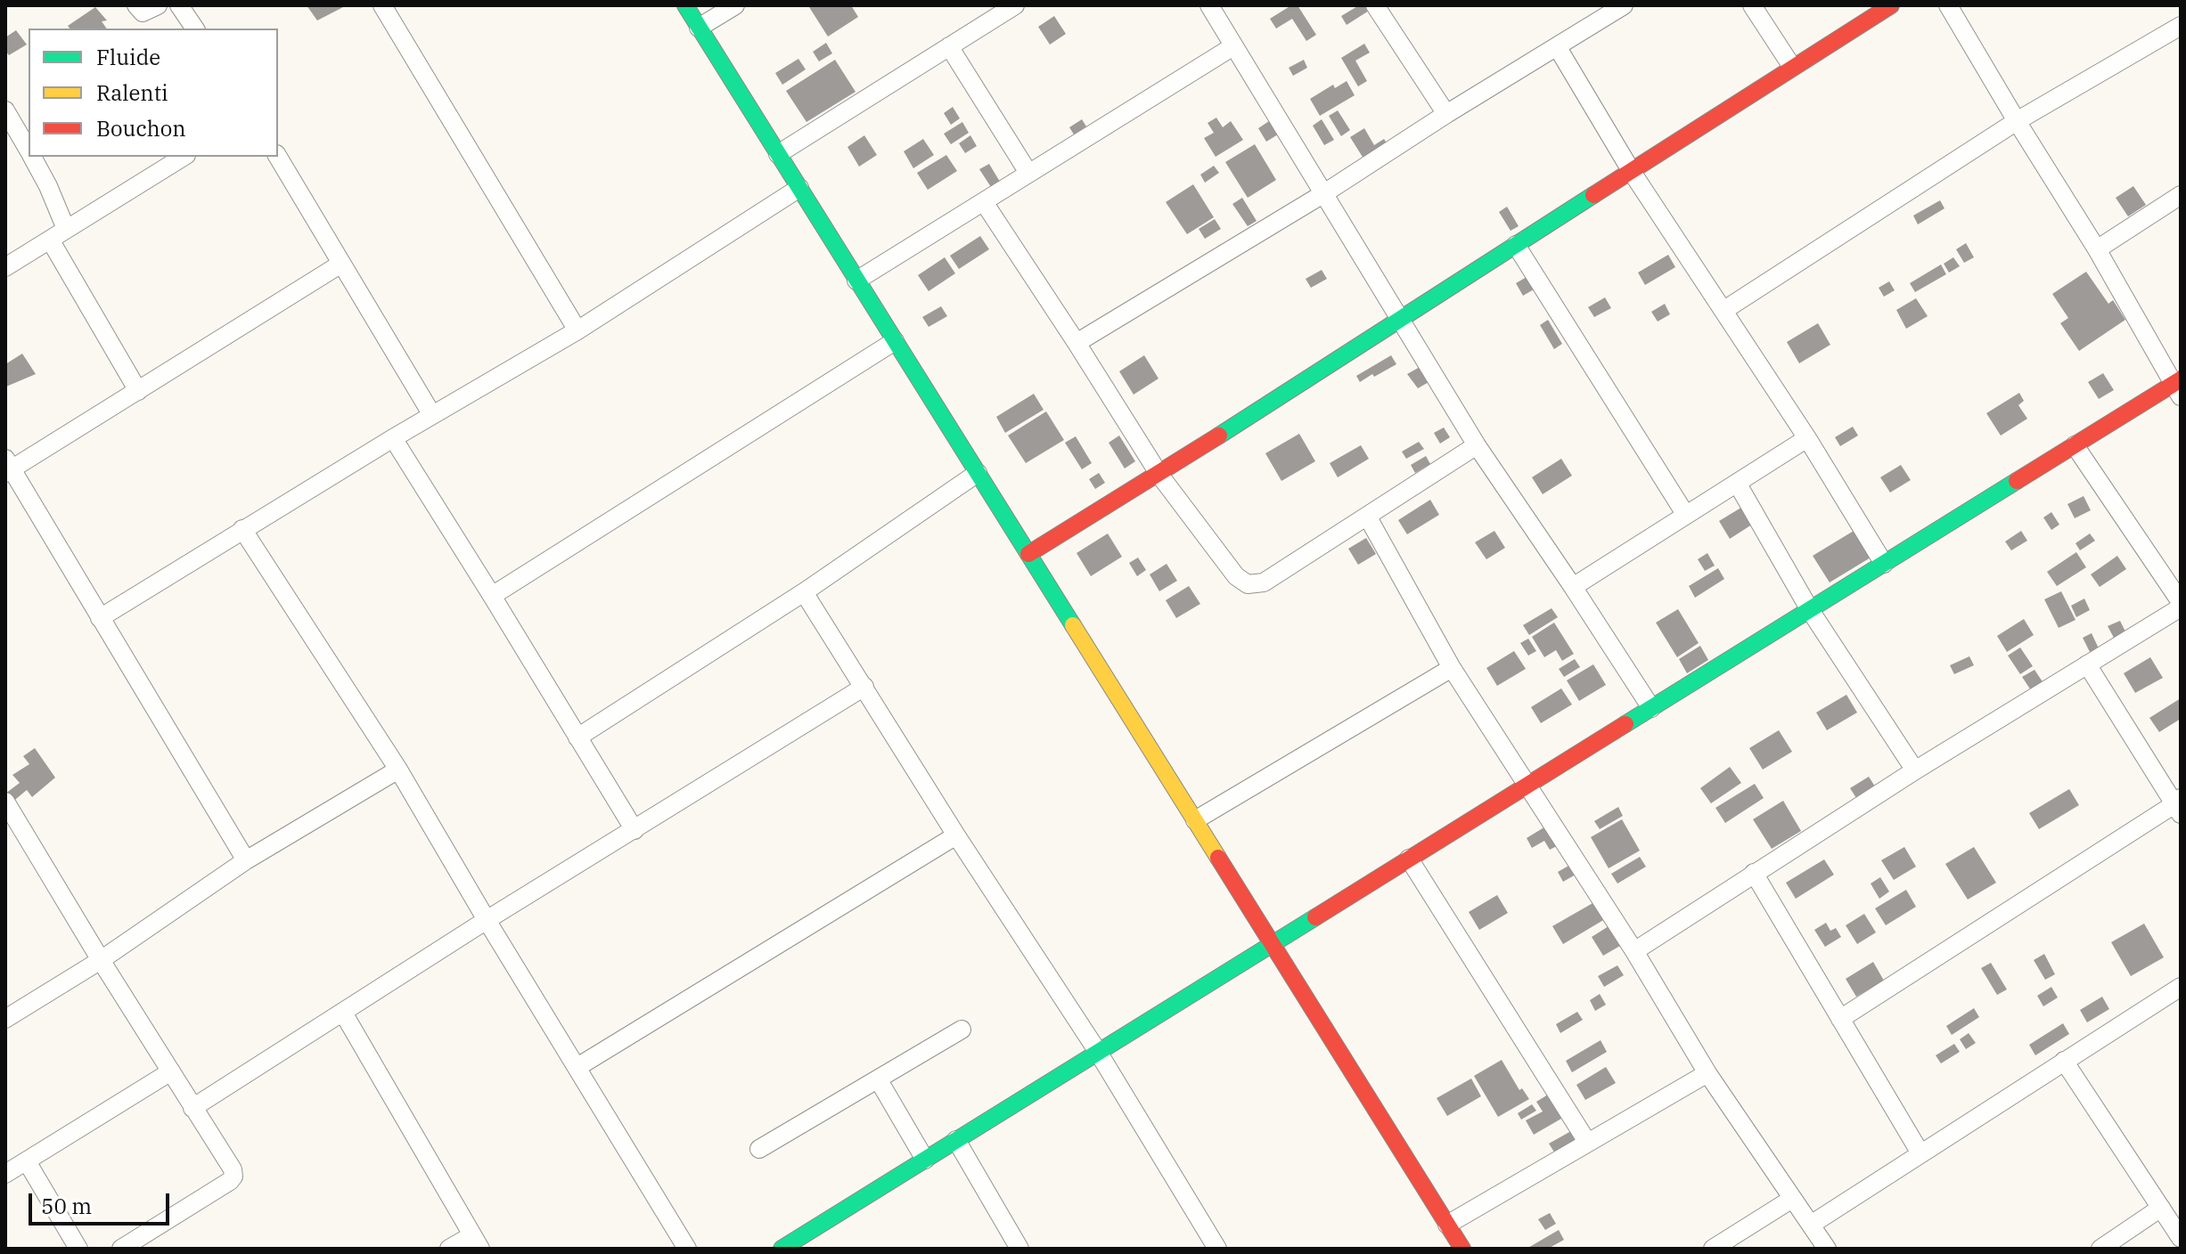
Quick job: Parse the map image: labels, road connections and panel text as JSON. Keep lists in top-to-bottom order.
{
  "legend": ["Fluide", "Ralenti", "Bouchon"],
  "scale_bar": "50 m"
}
